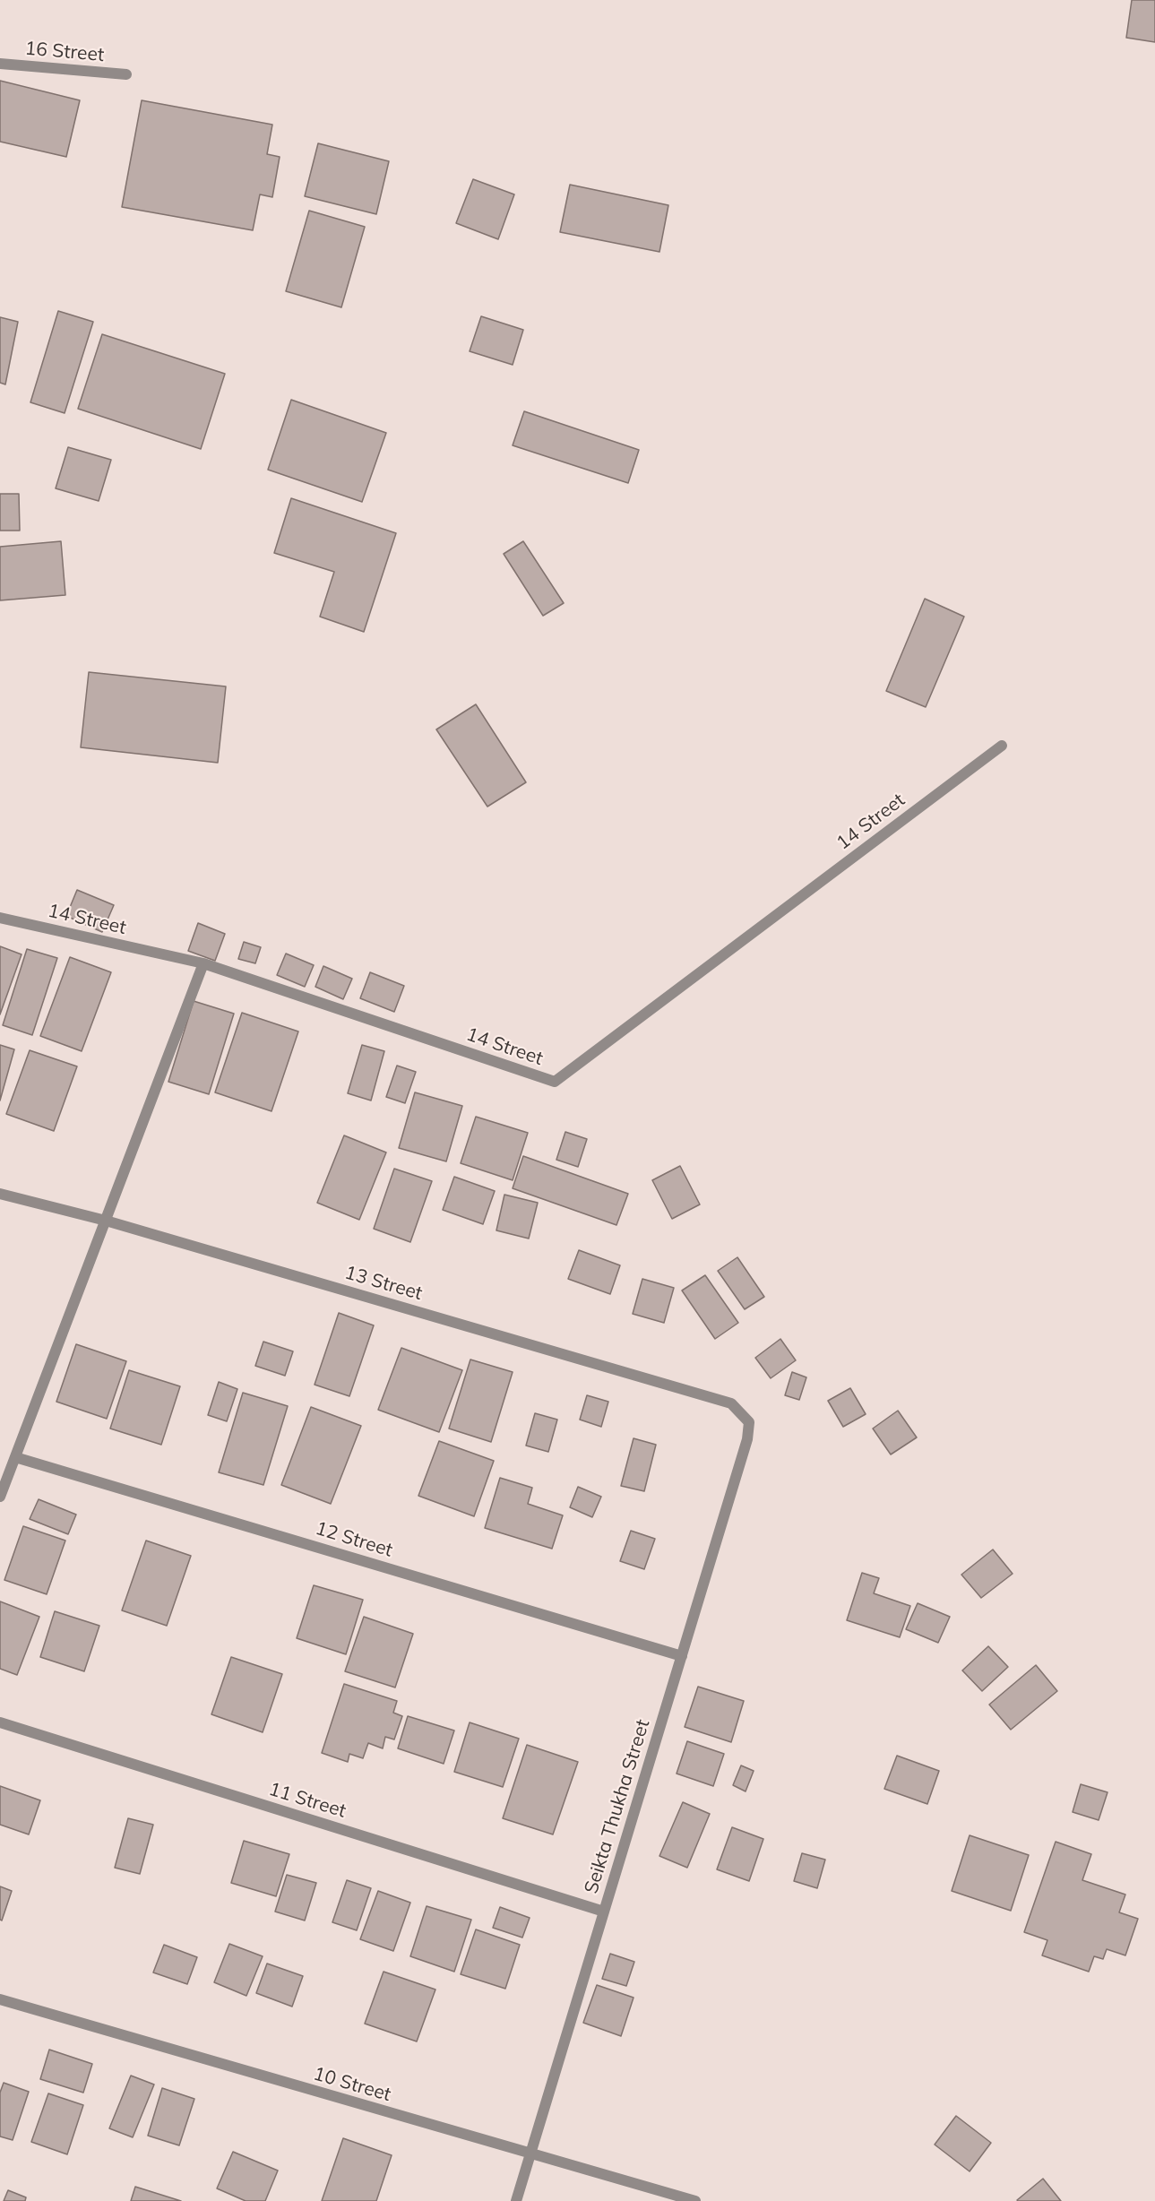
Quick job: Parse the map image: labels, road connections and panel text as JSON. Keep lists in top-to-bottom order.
{
  "streets": {
    "street": [
      "16 Street",
      "14 Street",
      "13 Street",
      "12 Street",
      "11 Street",
      "Seikta Thukha Street",
      "10 Street"
    ]
  },
  "crossings": [
    ["13 Street", "Seikta Thukha Street"],
    ["12 Street", "Seikta Thukha Street"],
    ["11 Street", "Seikta Thukha Street"],
    ["Seikta Thukha Street", "10 Street"]
  ]
}
